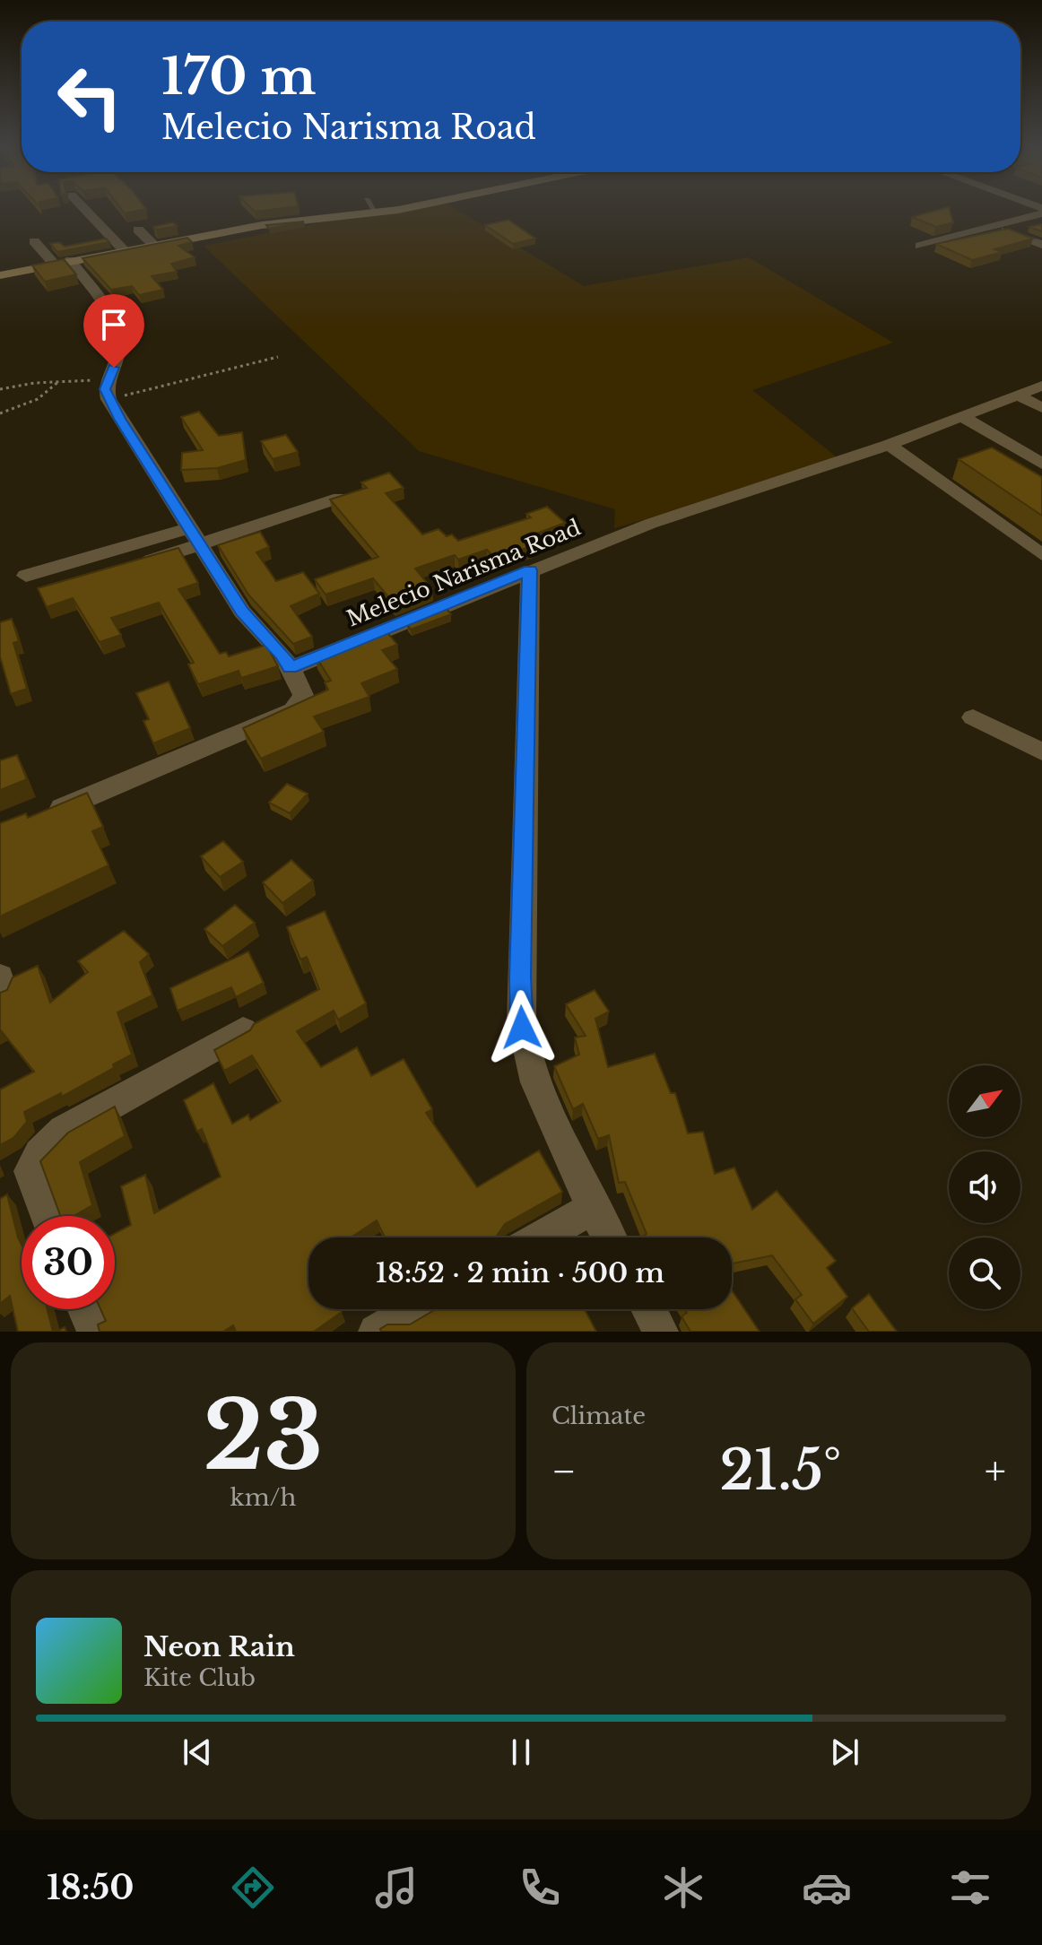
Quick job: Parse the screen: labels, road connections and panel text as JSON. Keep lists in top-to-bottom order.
{
  "streets": {
    "street": ["Melecio Narisma Road"]
  },
  "north": "top right",
  "page": {
    "turn": ["170 m", "Melecio Narisma Road"],
    "limit": "30",
    "trip": "18:52 · 2 min · 500 m",
    "tile": [
      ["23", "km/h"],
      "Climate"
    ],
    "heat": ["−", "21.5°", "+"],
    "song": ["Neon Rain", "Kite Club"],
    "tabs": "18:50"
  }
}
